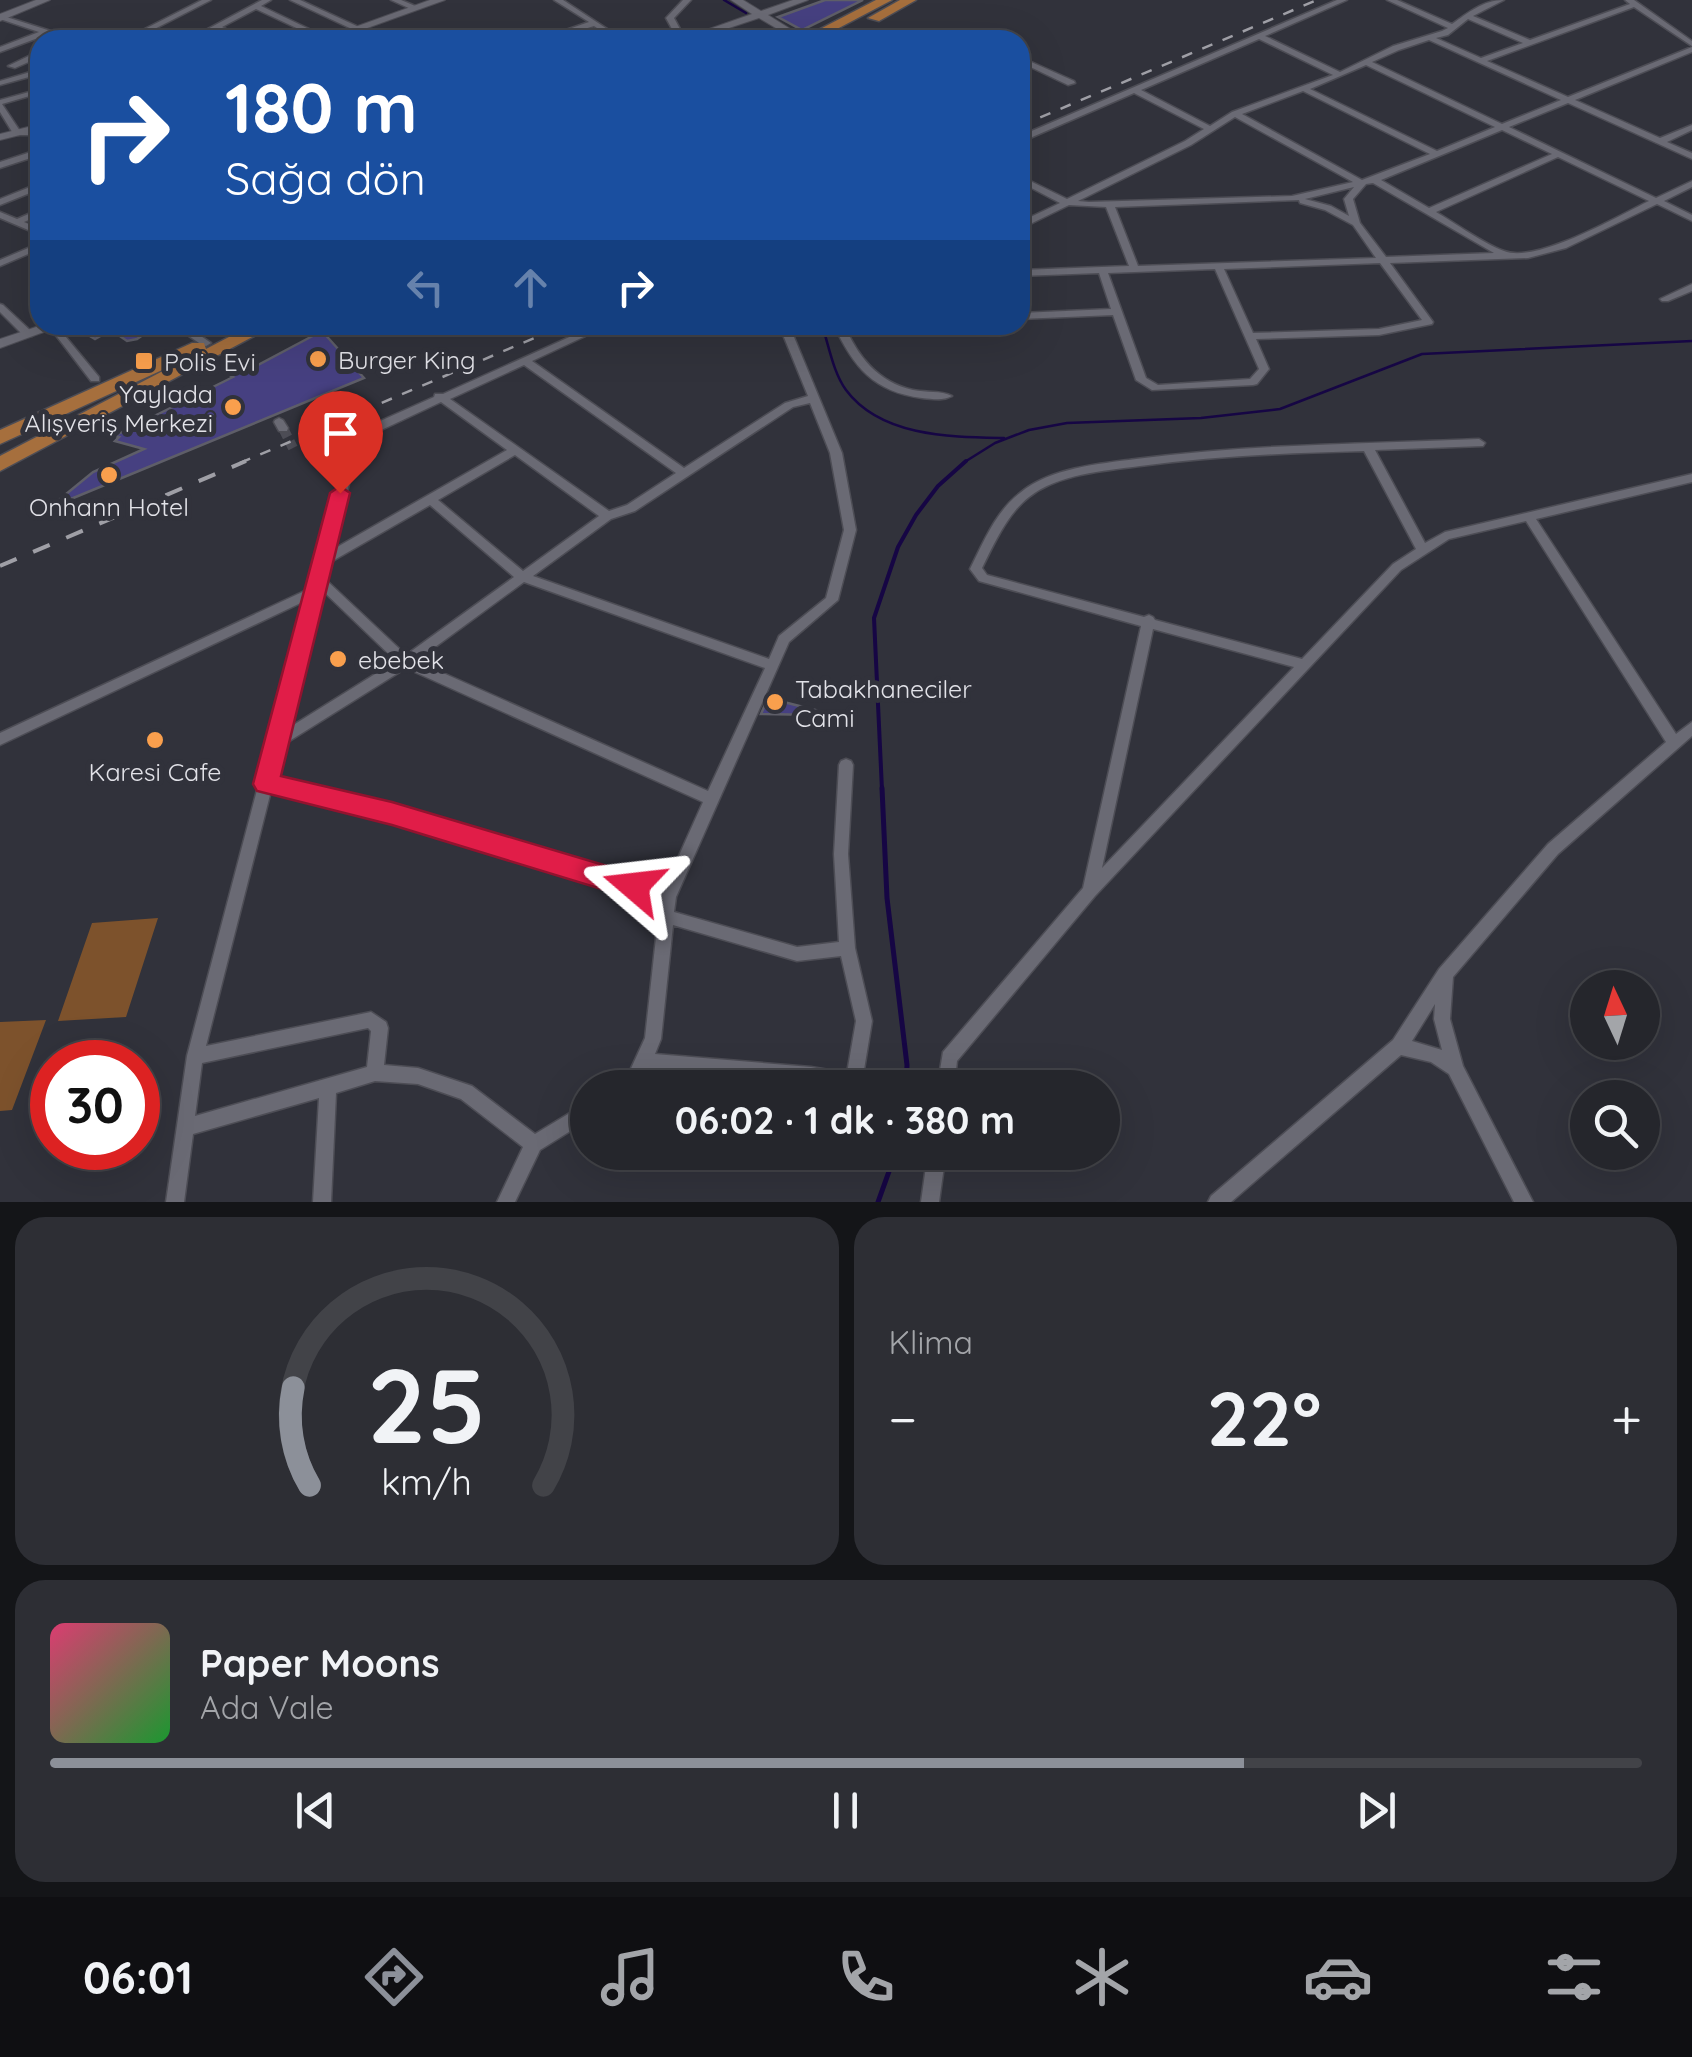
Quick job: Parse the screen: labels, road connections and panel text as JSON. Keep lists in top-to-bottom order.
{
  "places": {
    "other": [
      "Burger King",
      "Yaylada Alışveriş Merkezi",
      "Onhann Hotel",
      "ebebek",
      "Tabakhaneciler Cami",
      "Karesi Cafe"
    ],
    "transit": ["Polis Evi"]
  },
  "north": "top",
  "page": {
    "turn": ["180 m", "Sağa dön"],
    "limit": "30",
    "trip": "06:02 · 1 dk · 380 m",
    "tile": "Klima",
    "heat": ["−", "22°", "+"],
    "song": ["Paper Moons", "Ada Vale"],
    "tabs": "06:01",
    "gauge": ["25", "km/h"]
  }
}
